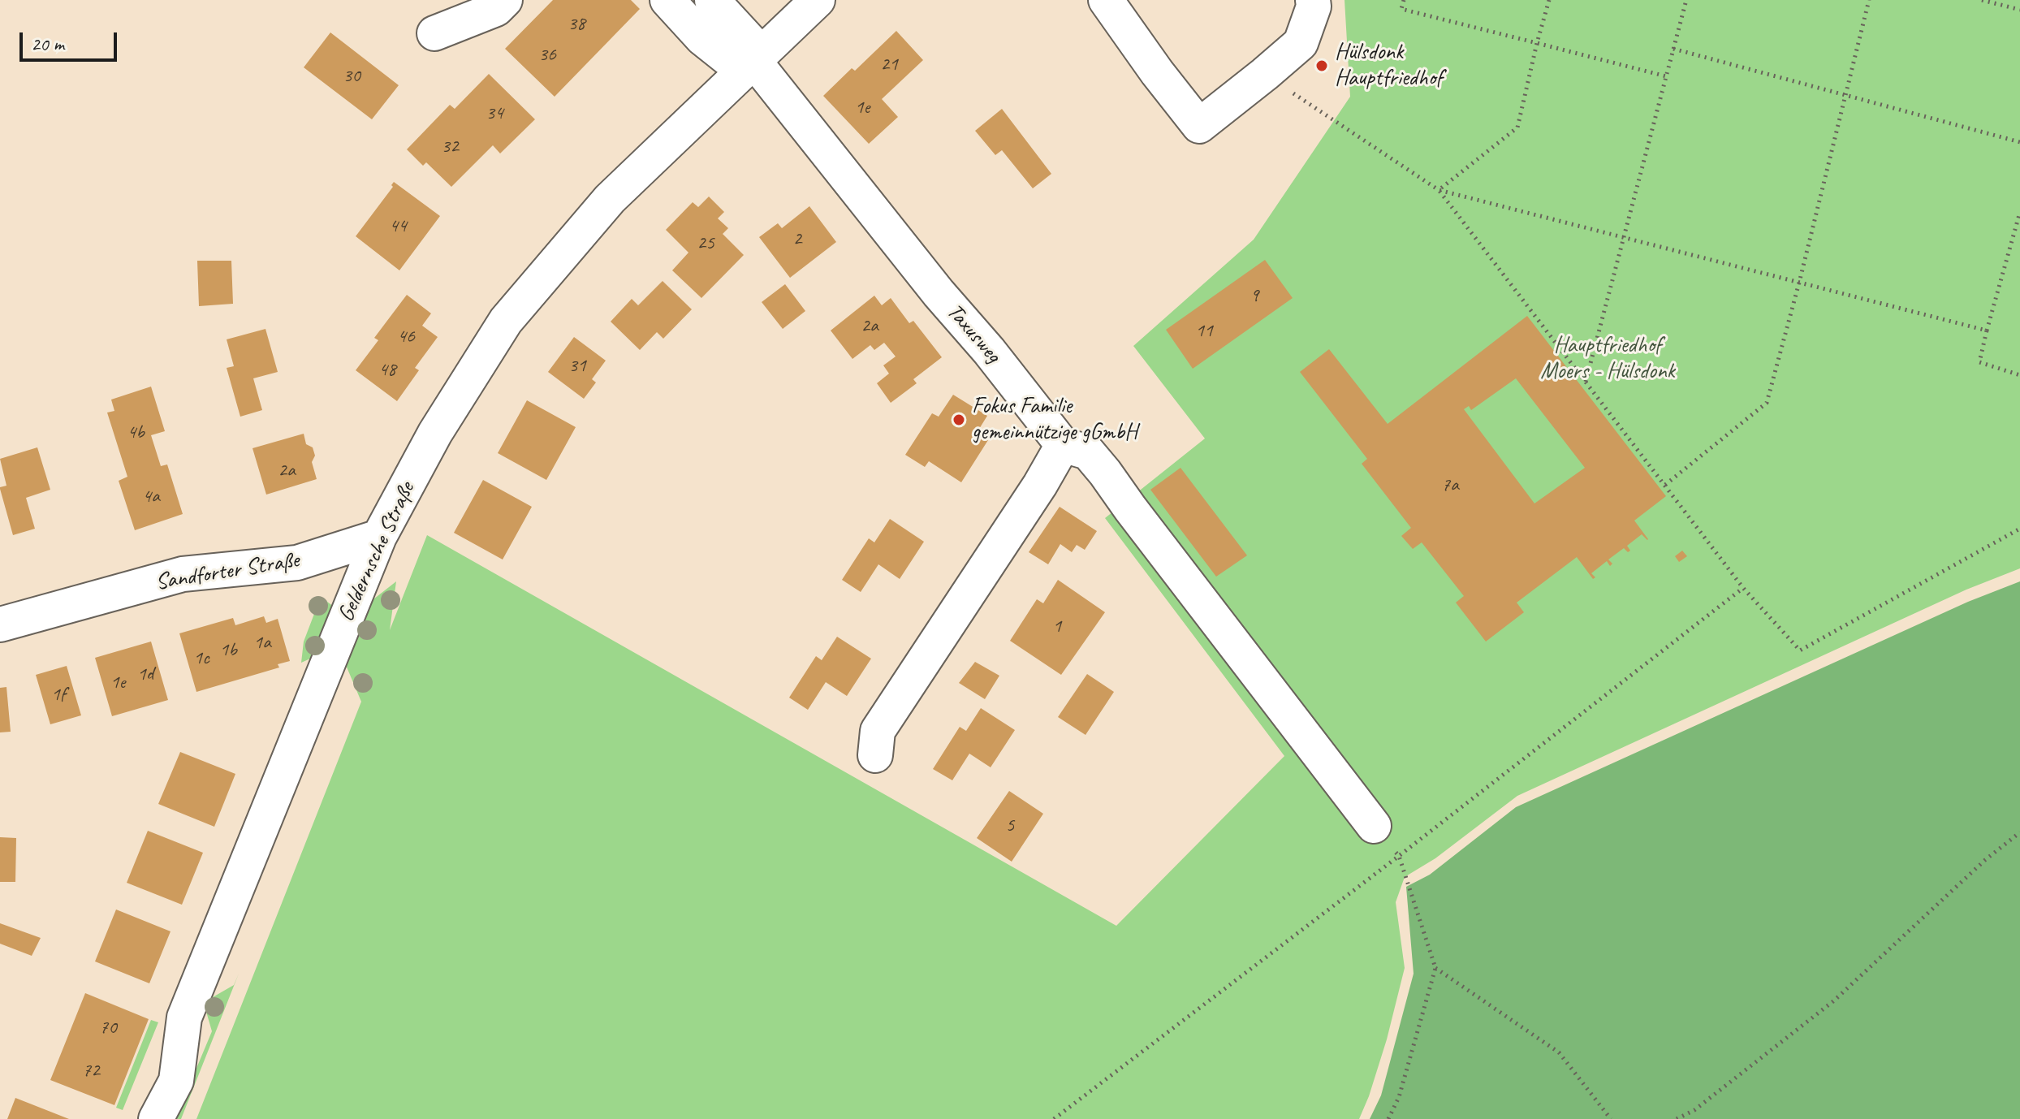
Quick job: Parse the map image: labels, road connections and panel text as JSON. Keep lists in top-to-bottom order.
{
  "streets": {
    "street": ["Taxusweg", "Geldernsche Straße", "Sandforter Straße"]
  },
  "crossings": [
    ["Taxusweg", "Geldernsche Straße"],
    ["Geldernsche Straße", "Sandforter Straße"]
  ],
  "parks": ["Hauptfriedhof Moers - Hülsdonk"],
  "places": ["Hülsdonk Hauptfriedhof", "Fokus Familie gemeinnützige gGmbH"],
  "house_numbers": [
    "38",
    "36",
    "21",
    "30",
    "1e",
    "34",
    "32",
    "44",
    "2",
    "25",
    "9",
    "2a",
    "11",
    "46",
    "31",
    "48",
    "4b",
    "2a",
    "7a",
    "4a",
    "1",
    "1a",
    "1b",
    "1c",
    "1d",
    "1e",
    "1f",
    "5",
    "70",
    "72"
  ],
  "scale_bar": "20 m"
}
